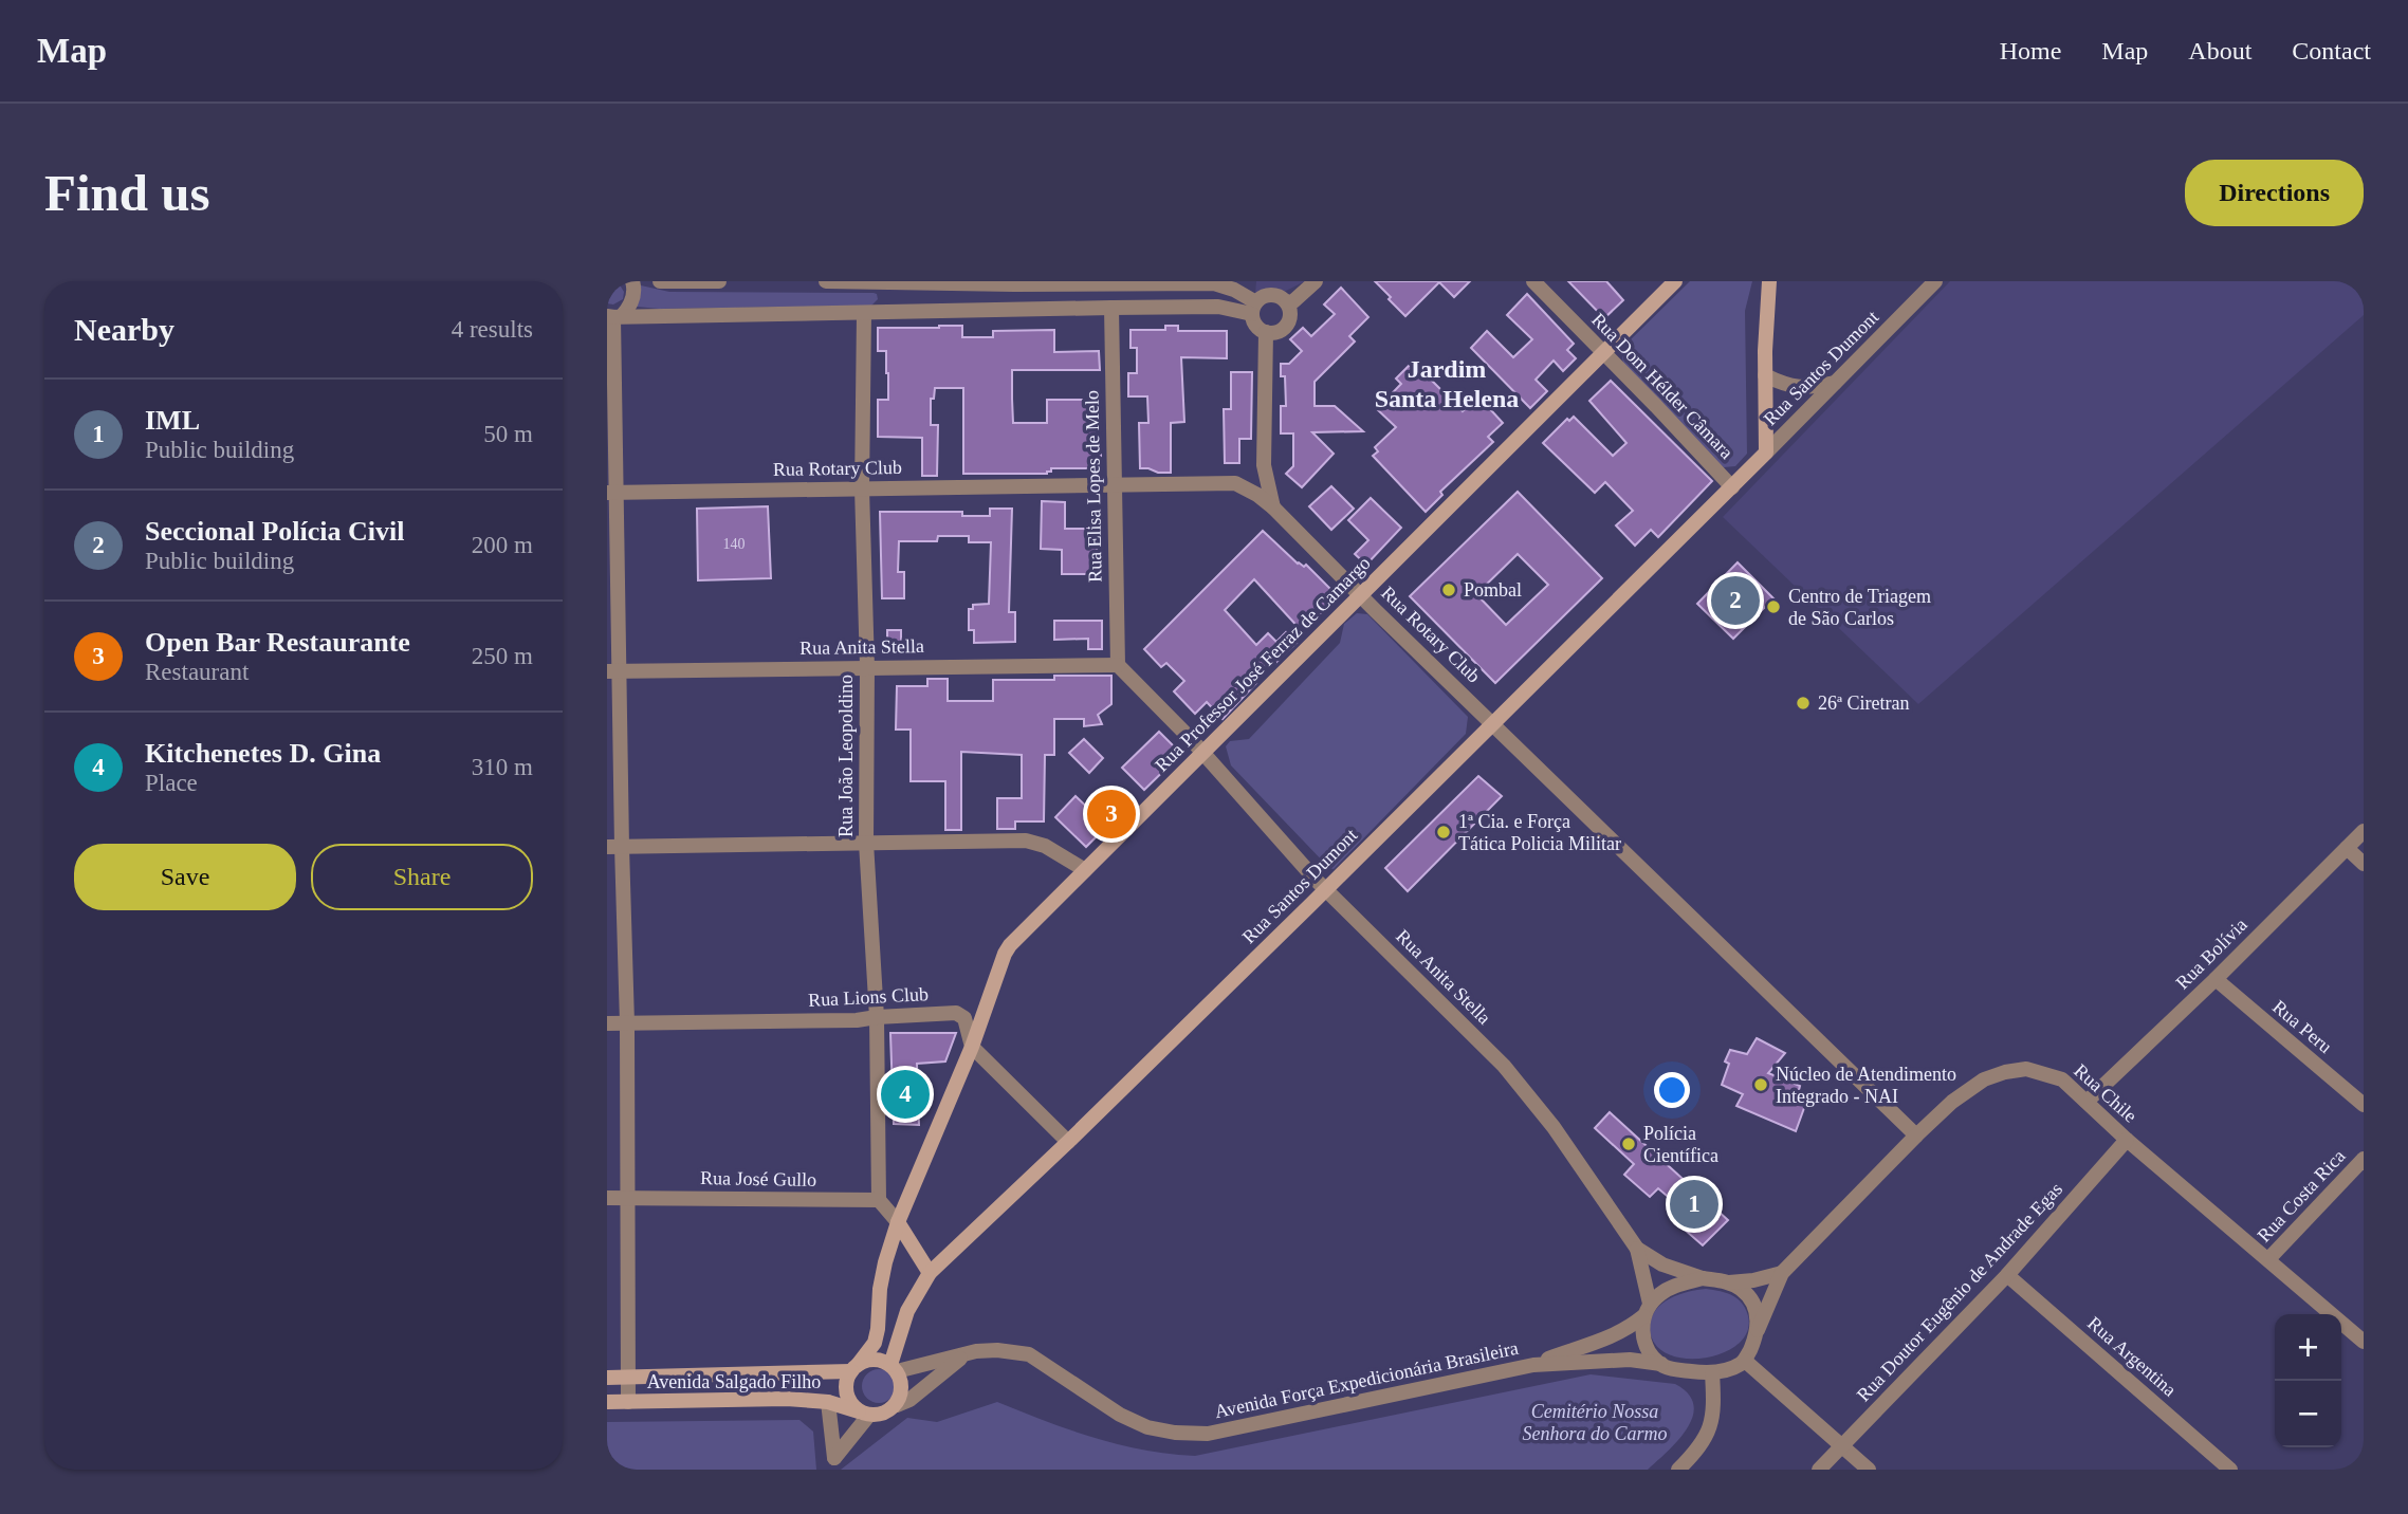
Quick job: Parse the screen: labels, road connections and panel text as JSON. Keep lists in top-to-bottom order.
{
  "streets": {
    "street": [
      "Rua Santos Dumont",
      "Rua Dom Hélder Câmara",
      "Rua Rotary Club",
      "Rua Elisa Lopes de Melo",
      "Rua Anita Stella",
      "Rua Professor José Ferraz de Camargo",
      "Rua João Leopoldino",
      "Rua Bolívia",
      "Rua Lions Club",
      "Rua Peru",
      "Rua Chile",
      "Rua José Gullo",
      "Rua Costa Rica",
      "Rua Doutor Eugênio de Andrade Egas",
      "Rua Argentina",
      "Avenida Força Expedicionária Brasileira",
      "Avenida Salgado Filho"
    ]
  },
  "crossings": [
    ["Rua Santos Dumont", "Rua Dom Hélder Câmara"],
    ["Rua Santos Dumont", "Rua Rotary Club"],
    ["Rua Santos Dumont", "Rua Anita Stella"],
    ["Rua Santos Dumont", "Rua Professor José Ferraz de Camargo"],
    ["Rua Santos Dumont", "Rua Lions Club"],
    ["Rua Santos Dumont", "Avenida Força Expedicionária Brasileira"],
    ["Rua Santos Dumont", "Avenida Salgado Filho"],
    ["Rua Dom Hélder Câmara", "Rua Professor José Ferraz de Camargo"],
    ["Rua Rotary Club", "Rua Elisa Lopes de Melo"],
    ["Rua Rotary Club", "Rua Professor José Ferraz de Camargo"],
    ["Rua Rotary Club", "Rua João Leopoldino"],
    ["Rua Rotary Club", "Rua Chile"],
    ["Rua Elisa Lopes de Melo", "Rua Anita Stella"],
    ["Rua Anita Stella", "Rua Professor José Ferraz de Camargo"],
    ["Rua Anita Stella", "Rua João Leopoldino"],
    ["Rua Professor José Ferraz de Camargo", "Rua Lions Club"],
    ["Rua Professor José Ferraz de Camargo", "Avenida Força Expedicionária Brasileira"],
    ["Rua Professor José Ferraz de Camargo", "Avenida Salgado Filho"],
    ["Rua João Leopoldino", "Rua Lions Club"],
    ["Rua João Leopoldino", "Rua José Gullo"],
    ["Rua Bolívia", "Rua Peru"],
    ["Rua Bolívia", "Rua Chile"],
    ["Rua Chile", "Rua Costa Rica"],
    ["Rua Chile", "Rua Doutor Eugênio de Andrade Egas"],
    ["Rua Doutor Eugênio de Andrade Egas", "Rua Argentina"],
    ["Avenida Força Expedicionária Brasileira", "Avenida Salgado Filho"]
  ],
  "districts": ["Jardim Santa Helena"],
  "parks": ["Cemitério Nossa Senhora do Carmo"],
  "places": [
    "Pombal",
    "Centro de Triagem de São Carlos",
    "26ª Ciretran",
    "1ª Cia. e Força Tática Policia Militar",
    "Núcleo de Atendimento Integrado - NAI",
    "Polícia Científica"
  ],
  "house_numbers": ["140"],
  "page": {
    "header": "Map",
    "nav": [
      "Home",
      "Map",
      "About",
      "Contact"
    ],
    "buttons": [
      "Directions",
      ["Save", "Share"]
    ],
    "title": "Find us",
    "heading": ["Nearby", "4 results"],
    "list": [
      {
        "mark": "1",
        "name": "IML",
        "note": "Public building",
        "value": "50 m"
      },
      {
        "mark": "2",
        "name": "Seccional Polícia Civil",
        "note": "Public building",
        "value": "200 m"
      },
      {
        "mark": "3",
        "name": "Open Bar Restaurante",
        "note": "Restaurant",
        "value": "250 m"
      },
      {
        "mark": "4",
        "name": "Kitchenetes D. Gina",
        "note": "Place",
        "value": "310 m"
      }
    ],
    "pins": [
      "2",
      "3",
      "4",
      "1"
    ],
    "map_buttons": ["+", "−"]
  }
}
